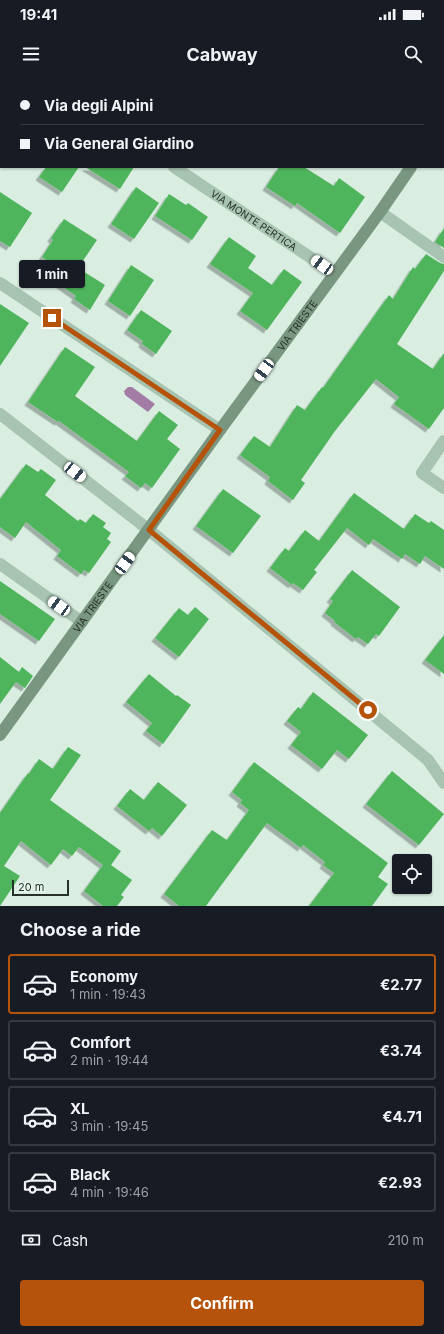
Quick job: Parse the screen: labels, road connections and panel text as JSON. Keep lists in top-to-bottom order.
{
  "streets": {
    "street": ["VIA MONTE PERTICA", "VIA TRIESTE"]
  },
  "crossings": [
    ["VIA MONTE PERTICA", "VIA TRIESTE"]
  ],
  "scale_bar": "20 m",
  "page": {
    "status": "19:41",
    "header": "Cabway",
    "banner": ["Via degli Alpini", "Via General Giardino"],
    "bubble": "1 min",
    "scale": "20 m",
    "heading": "Choose a ride",
    "list": [
      {
        "name": "Economy",
        "note": "1 min · 19:43",
        "value": "€2.77"
      },
      {
        "name": "Comfort",
        "note": "2 min · 19:44",
        "value": "€3.74"
      },
      {
        "name": "XL",
        "note": "3 min · 19:45",
        "value": "€4.71"
      },
      {
        "name": "Black",
        "note": "4 min · 19:46",
        "value": "€2.93"
      }
    ],
    "pay": ["Cash", "210 m"],
    "buttons": "Confirm"
  }
}
